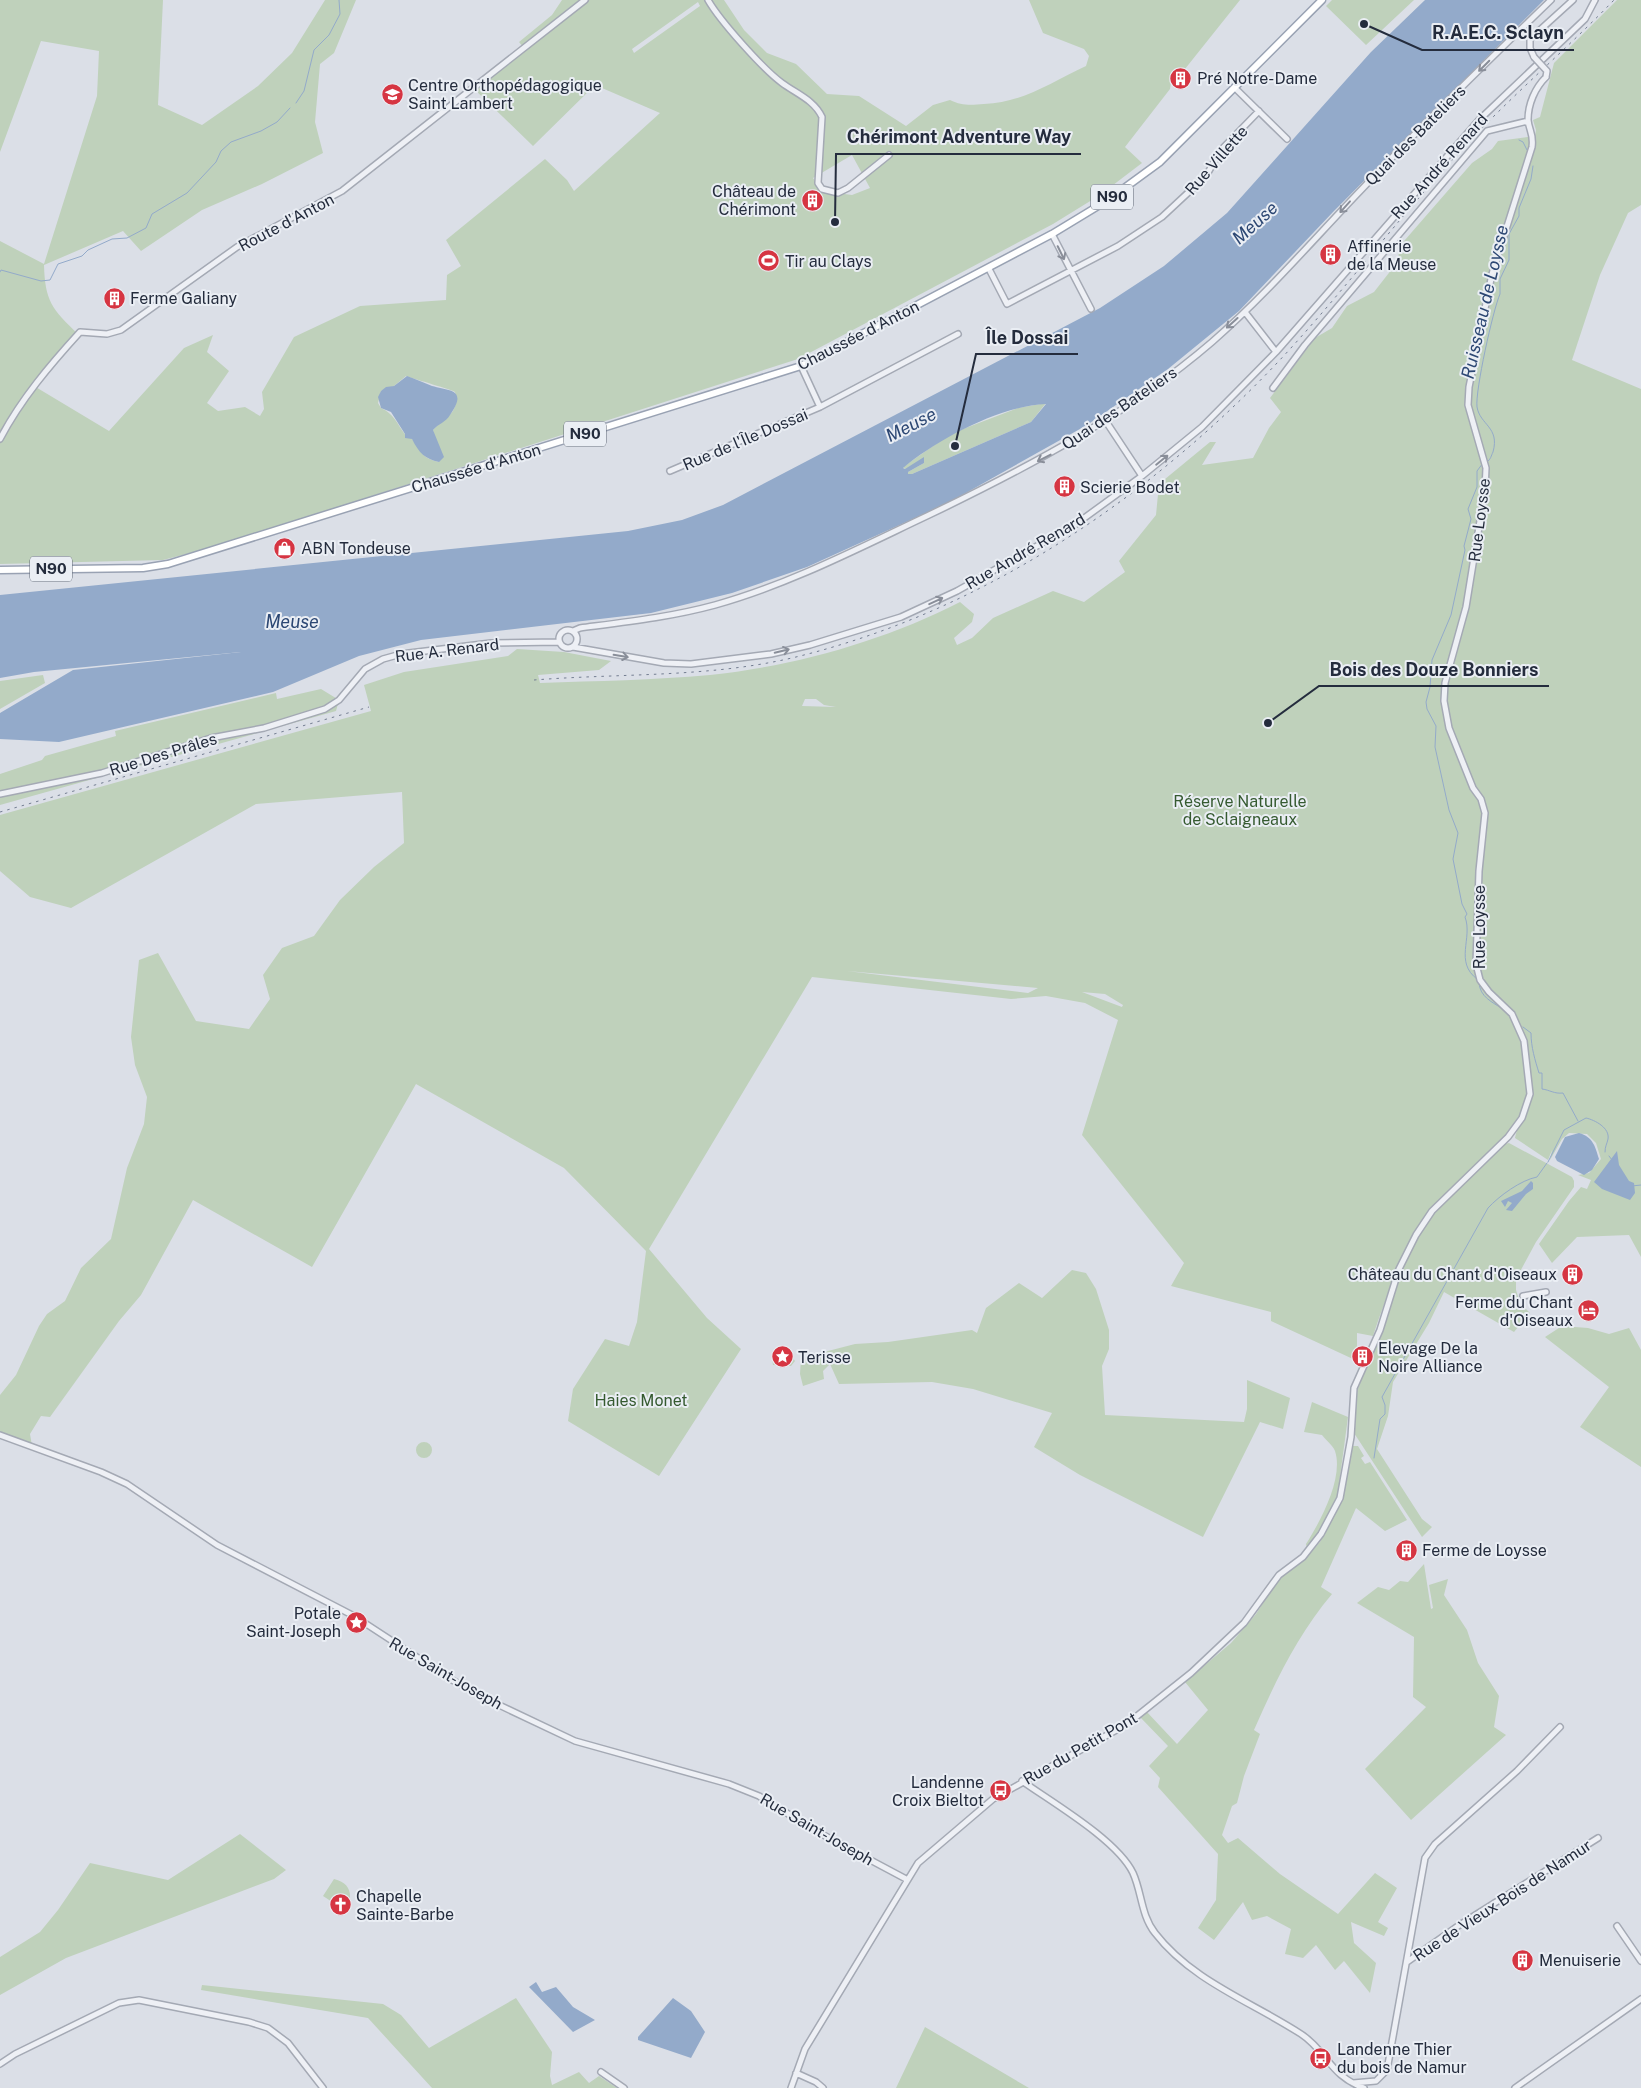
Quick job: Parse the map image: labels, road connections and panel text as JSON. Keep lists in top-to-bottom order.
{
  "streets": {
    "main road": ["N90", "Chaussée d'Anton"],
    "street": [
      "Quai des Bateliers",
      "Rue Villette",
      "Rue André Renard",
      "Route d'Anton",
      "Rue de l'Île Dossai",
      "Rue Loysse",
      "Rue A. Renard",
      "Rue Des Prâles",
      "Rue Saint-Joseph",
      "Rue du Petit Pont",
      "Rue de Vieux Bois de Namur"
    ]
  },
  "crossings": [
    ["Quai des Bateliers", "Rue André Renard"],
    ["Quai des Bateliers", "Rue A. Renard"],
    ["Rue Villette", "N90"],
    ["Rue Villette", "Chaussée d'Anton"],
    ["Rue André Renard", "Rue A. Renard"],
    ["N90", "Chaussée d'Anton"],
    ["Chaussée d'Anton", "Rue de l'Île Dossai"],
    ["Rue Loysse", "Rue du Petit Pont"],
    ["Rue A. Renard", "Rue Des Prâles"],
    ["Rue Saint-Joseph", "Rue du Petit Pont"]
  ],
  "one_way": ["Quai des Bateliers", "Rue André Renard"],
  "water": ["Meuse", "Ruisseau de Loysse"],
  "parks": ["Réserve Naturelle de Sclaigneaux", "Haies Monet"],
  "places": {
    "other": [
      "R.A.E.C. Sclayn",
      "Chérimont Adventure Way",
      "Île Dossai",
      "Bois des Douze Bonniers"
    ],
    "building": [
      "Pré Notre-Dame",
      "Château de Chérimont",
      "Affinerie de la Meuse",
      "Ferme Galiany",
      "Scierie Bodet",
      "Château du Chant d'Oiseaux",
      "Elevage De la Noire Alliance",
      "Ferme de Loysse",
      "Menuiserie"
    ],
    "school or university": ["Centre Orthopédagogique Saint Lambert"],
    "sports": ["Tir au Clays"],
    "shop": ["ABN Tondeuse"],
    "hotel": ["Ferme du Chant d'Oiseaux"],
    "place": ["Terisse", "Potale Saint-Joseph"],
    "bus stop": ["Landenne Croix Bieltot", "Landenne Thier du bois de Namur"],
    "church": ["Chapelle Sainte-Barbe"]
  }
}
